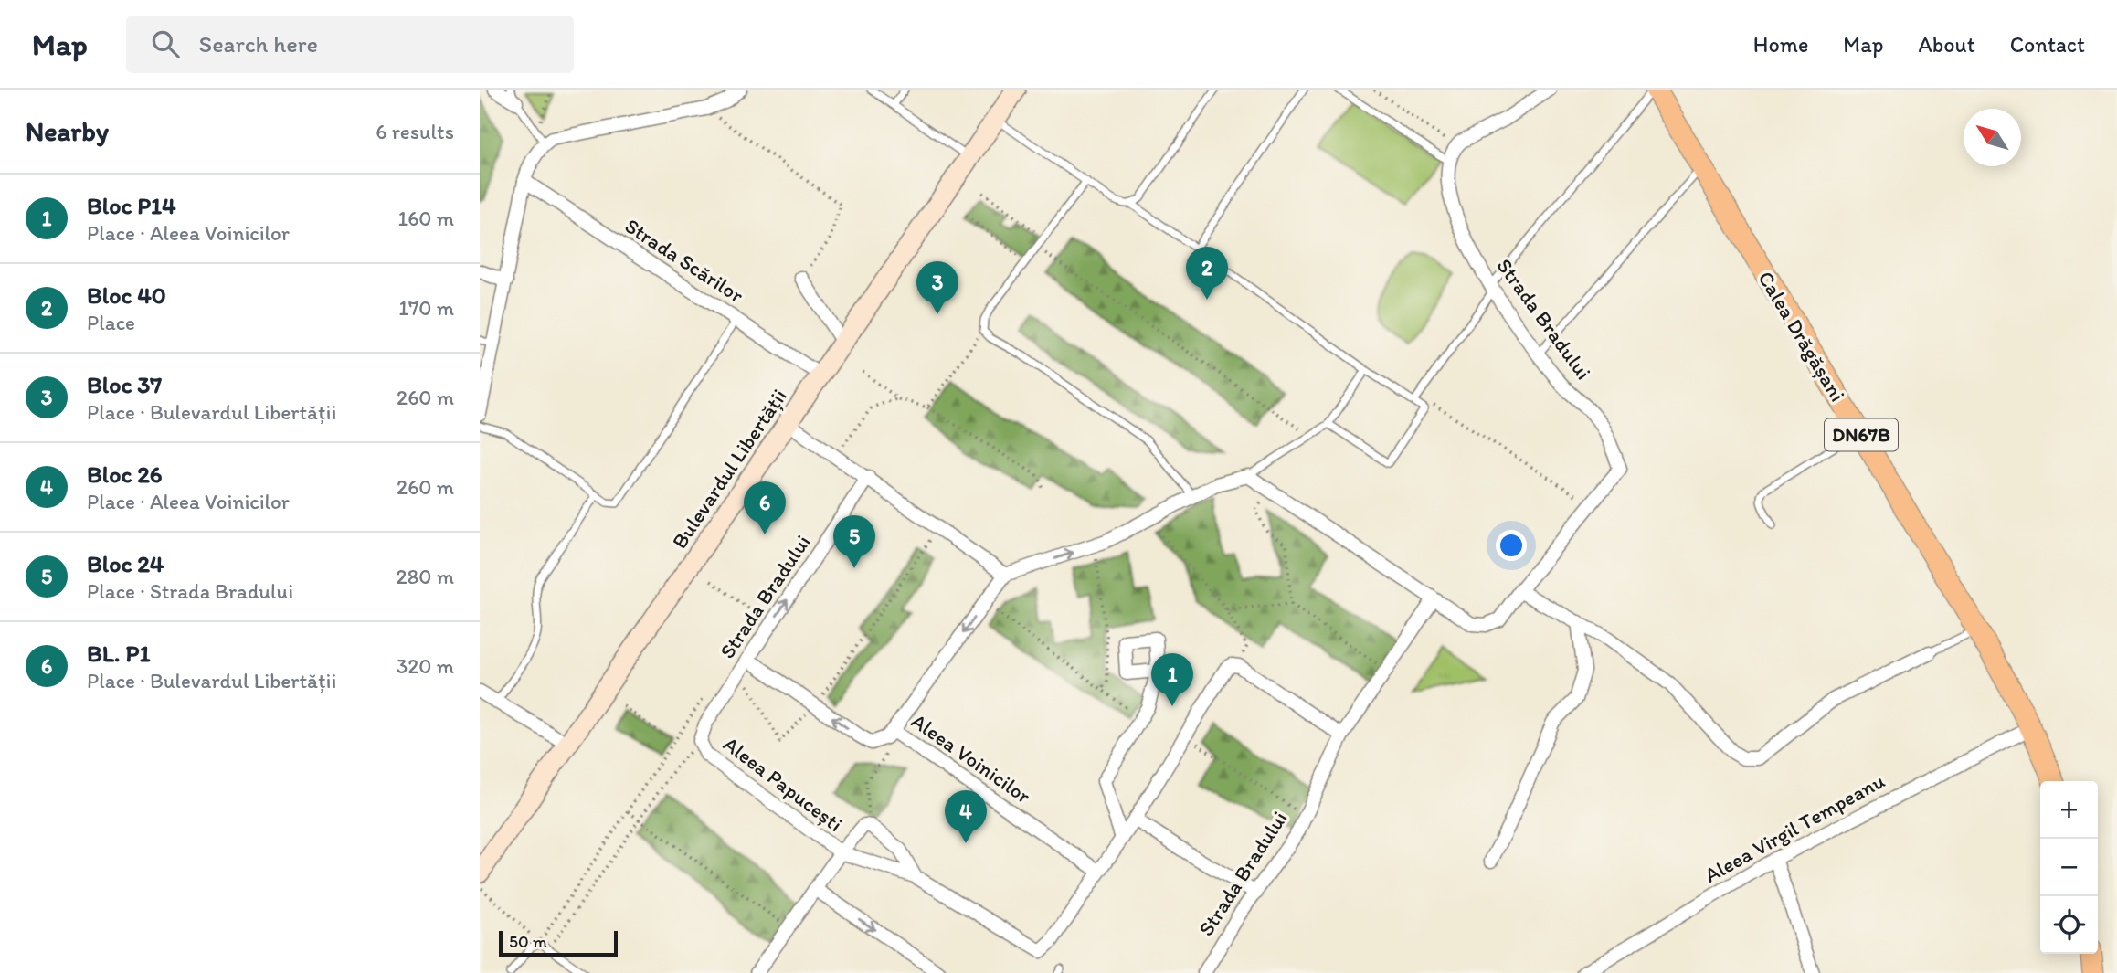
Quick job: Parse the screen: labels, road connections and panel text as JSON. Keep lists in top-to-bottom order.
{
  "streets": {
    "main road": ["Calea Drăgășani", "DN67B", "Bulevardul Libertății"],
    "street": [
      "Strada Scărilor",
      "Strada Bradului",
      "Aleea Voinicilor",
      "Aleea Papucești",
      "Aleea Virgil Tempeanu"
    ]
  },
  "crossings": [
    ["Strada Scărilor", "Bulevardul Libertății"],
    ["Strada Bradului", "Aleea Papucești"],
    ["Calea Drăgășani", "Aleea Virgil Tempeanu"]
  ],
  "one_way": ["Aleea Voinicilor"],
  "scale_bar": "50 m",
  "north": "top left",
  "page": {
    "header": "Map",
    "search": "Search here",
    "nav": [
      "Home",
      "Map",
      "About",
      "Contact"
    ],
    "heading": ["Nearby", "6 results"],
    "list": [
      {
        "mark": "1",
        "name": "Bloc P14",
        "note": "Place · Aleea Voinicilor",
        "value": "160 m"
      },
      {
        "mark": "2",
        "name": "Bloc 40",
        "note": "Place",
        "value": "170 m"
      },
      {
        "mark": "3",
        "name": "Bloc 37",
        "note": "Place · Bulevardul Libertății",
        "value": "260 m"
      },
      {
        "mark": "4",
        "name": "Bloc 26",
        "note": "Place · Aleea Voinicilor",
        "value": "260 m"
      },
      {
        "mark": "5",
        "name": "Bloc 24",
        "note": "Place · Strada Bradului",
        "value": "280 m"
      },
      {
        "mark": "6",
        "name": "BL. P1",
        "note": "Place · Bulevardul Libertății",
        "value": "320 m"
      }
    ],
    "pins": [
      "2",
      "3",
      "6",
      "5",
      "1",
      "4"
    ],
    "map_buttons": ["+", "−"],
    "scale": "50 m"
  }
}
